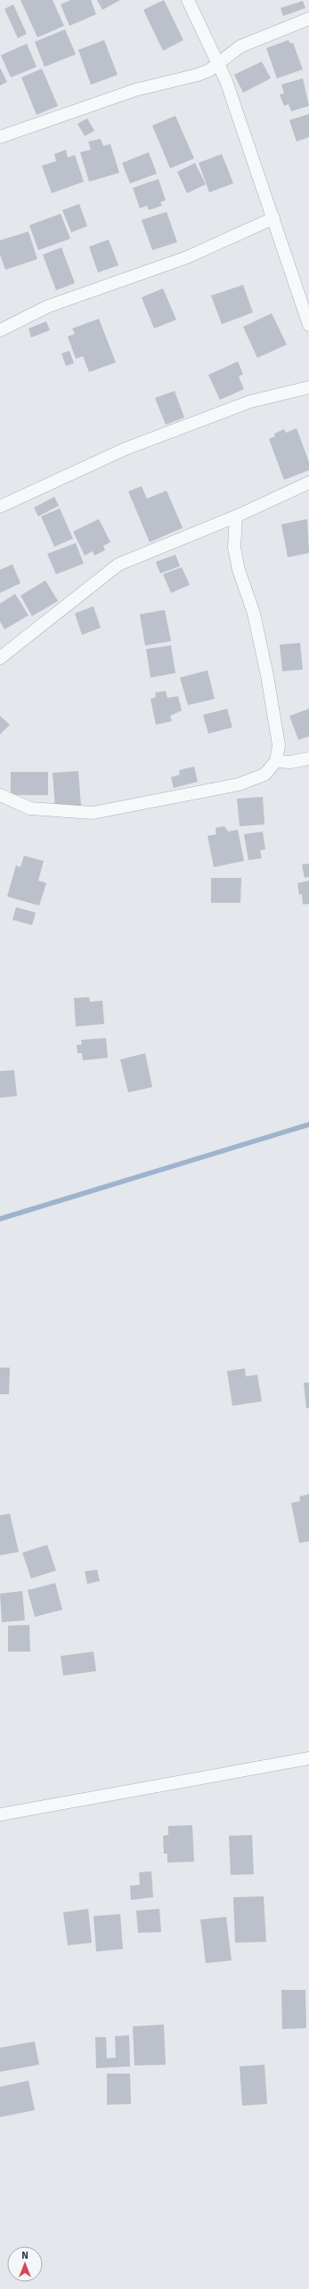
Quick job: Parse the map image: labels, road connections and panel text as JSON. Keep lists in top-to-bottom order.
{
  "north": "top"
}
